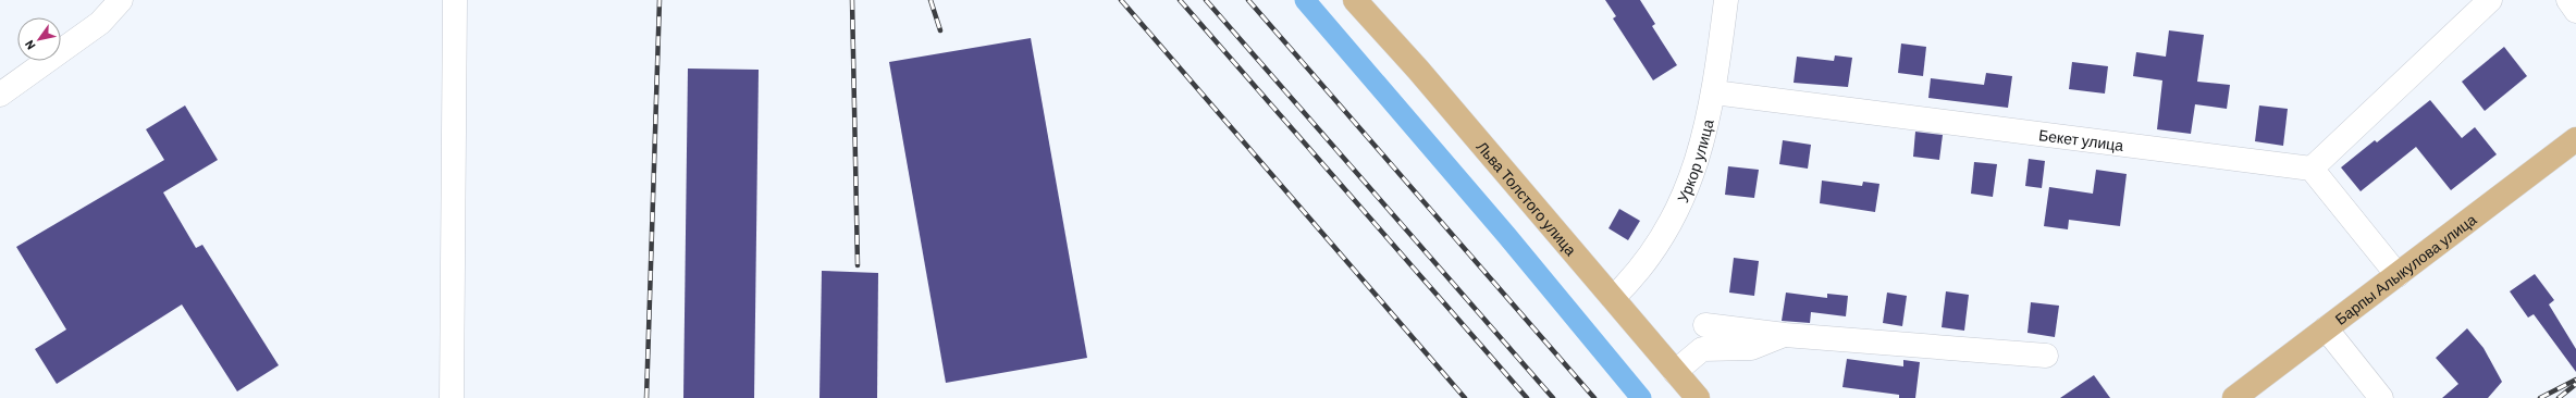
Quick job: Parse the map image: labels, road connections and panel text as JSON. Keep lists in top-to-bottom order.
{
  "streets": {
    "main road": ["Льва Толстого улица", "Барпы Алыкулова улица"],
    "street": ["Бекет улица", "Уркор улица"]
  },
  "crossings": [
    ["Бекет улица", "Уркор улица"],
    ["Уркор улица", "Льва Толстого улица"]
  ],
  "north": "bottom left"
}
